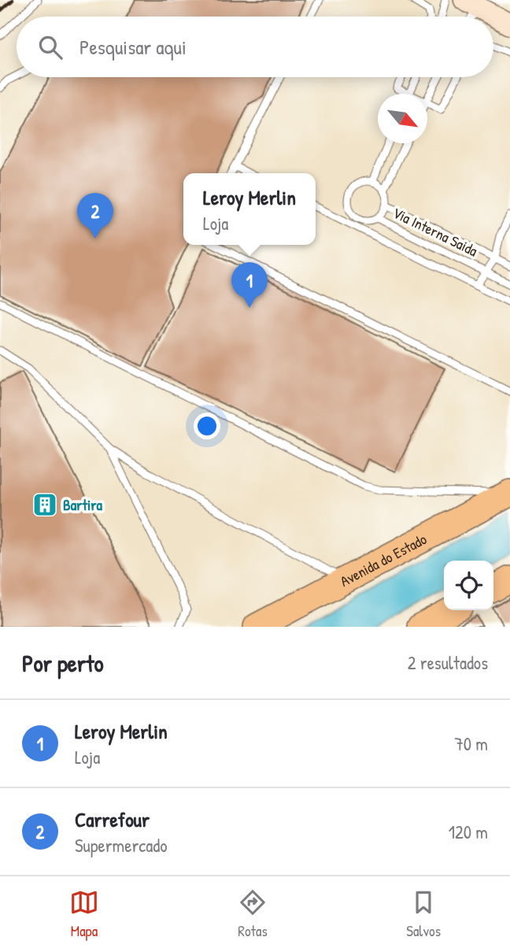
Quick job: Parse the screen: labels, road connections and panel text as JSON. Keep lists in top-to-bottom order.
{
  "streets": {
    "highway": ["Avenida do Estado"],
    "lane": ["Via Interna Saida"]
  },
  "places": {
    "building": ["Bartira"]
  },
  "north": "bottom right",
  "page": {
    "search": "Pesquisar aqui",
    "popup": ["Leroy Merlin", "Loja"],
    "pins": ["2", "1"],
    "heading": ["Por perto", "2 resultados"],
    "list": [
      {
        "mark": "1",
        "name": "Leroy Merlin",
        "note": "Loja",
        "value": "70 m"
      },
      {
        "mark": "2",
        "name": "Carrefour",
        "note": "Supermercado",
        "value": "120 m"
      }
    ],
    "nav": ["Mapa", "Rotas", "Salvos"]
  }
}
